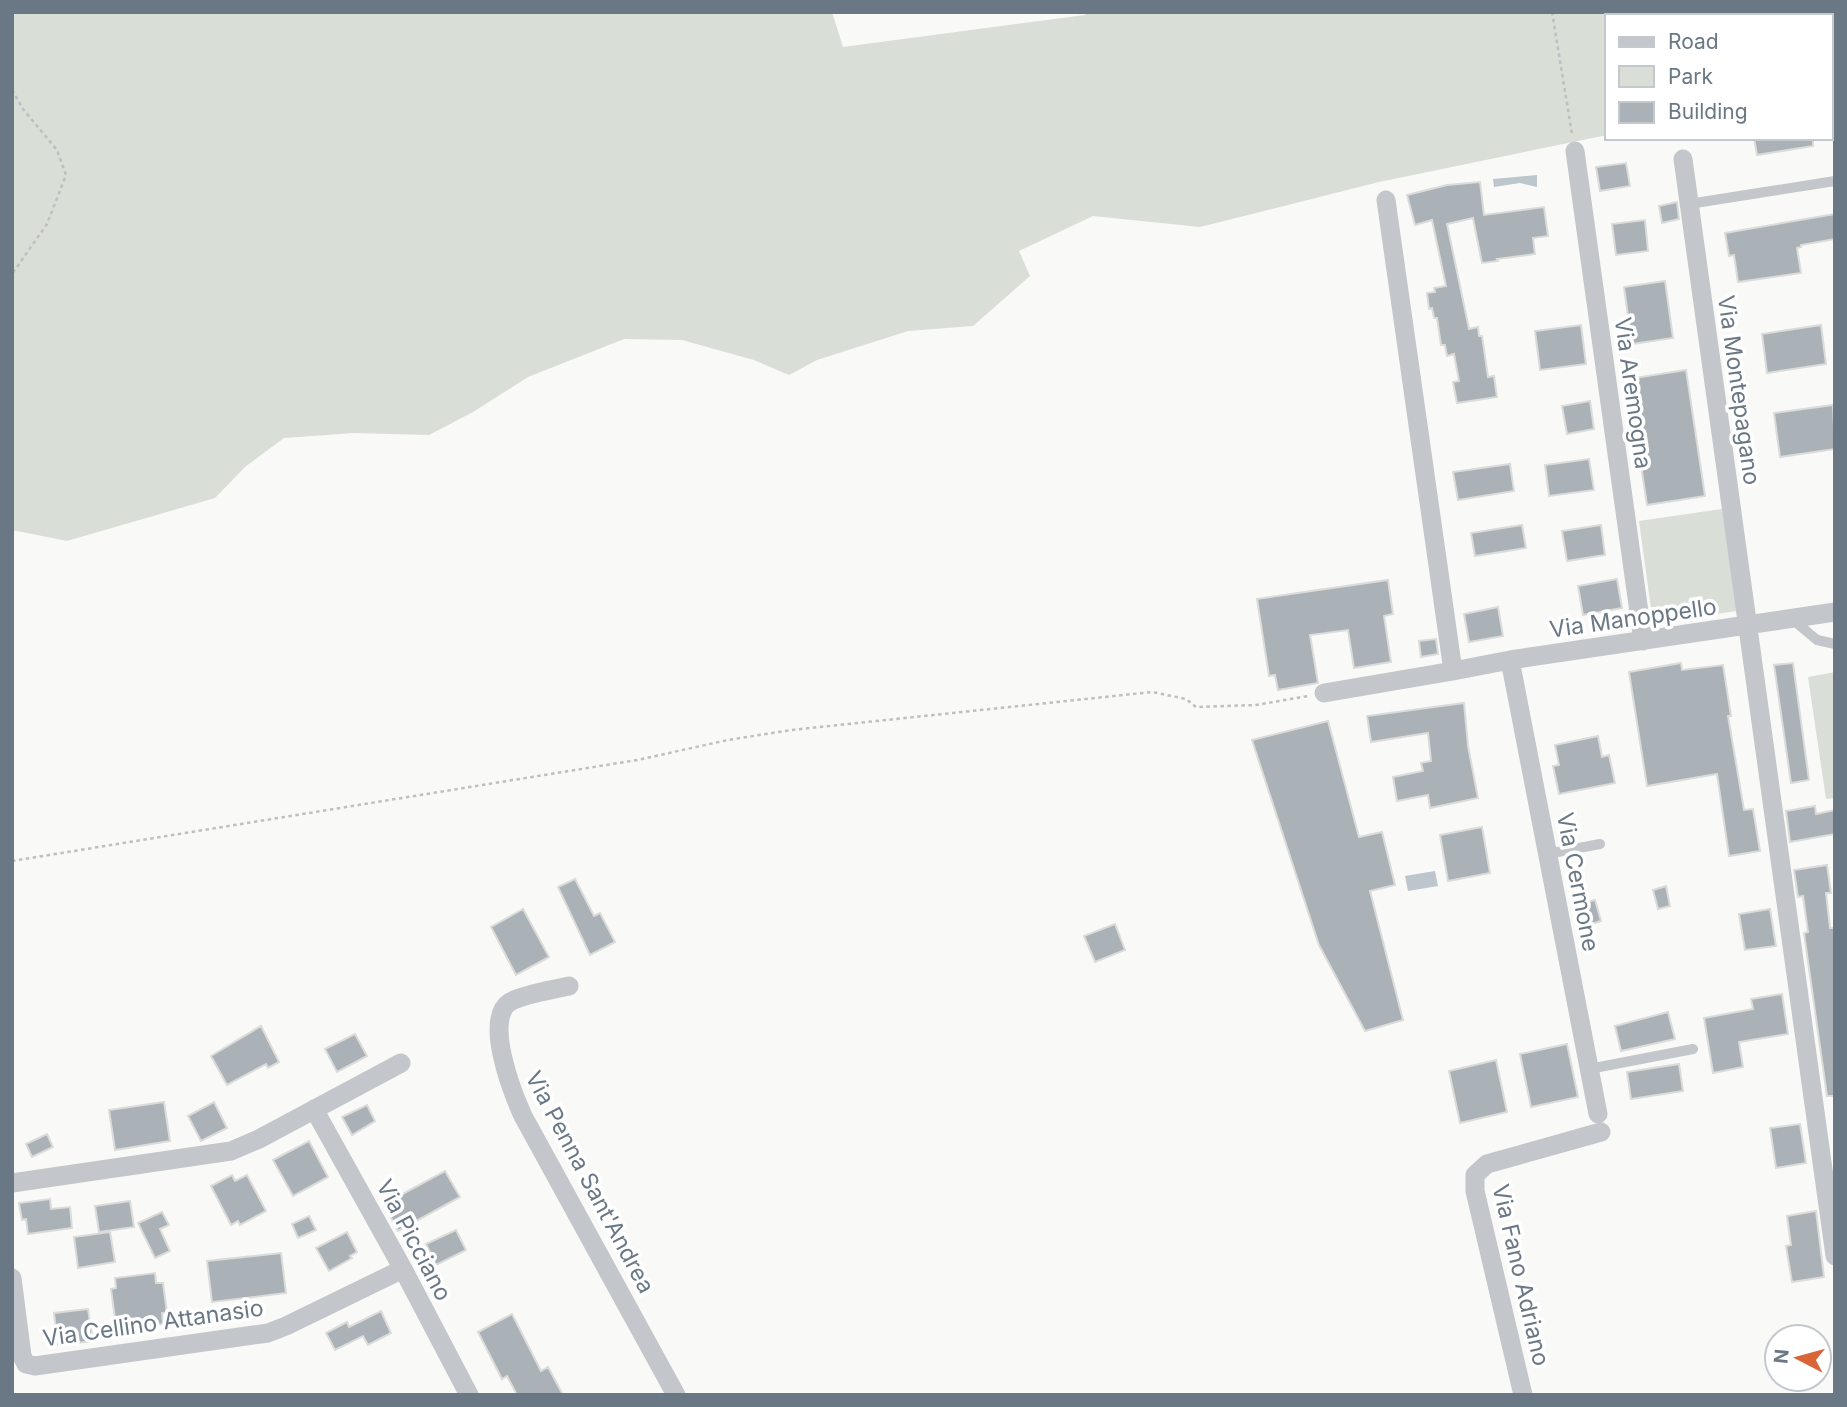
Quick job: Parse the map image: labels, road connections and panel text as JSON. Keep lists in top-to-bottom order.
{
  "streets": {
    "street": [
      "Via Montepagano",
      "Via Aremogna",
      "Via Manoppello",
      "Via Cermone",
      "Via Penna Sant'Andrea",
      "Via Picciano",
      "Via Fano Adriano",
      "Via Cellino Attanasio"
    ]
  },
  "crossings": [
    ["Via Montepagano", "Via Manoppello"],
    ["Via Aremogna", "Via Manoppello"],
    ["Via Manoppello", "Via Cermone"],
    ["Via Cermone", "Via Fano Adriano"],
    ["Via Picciano", "Via Cellino Attanasio"]
  ],
  "legend": ["Road", "Park", "Building"],
  "north": "left"
}
